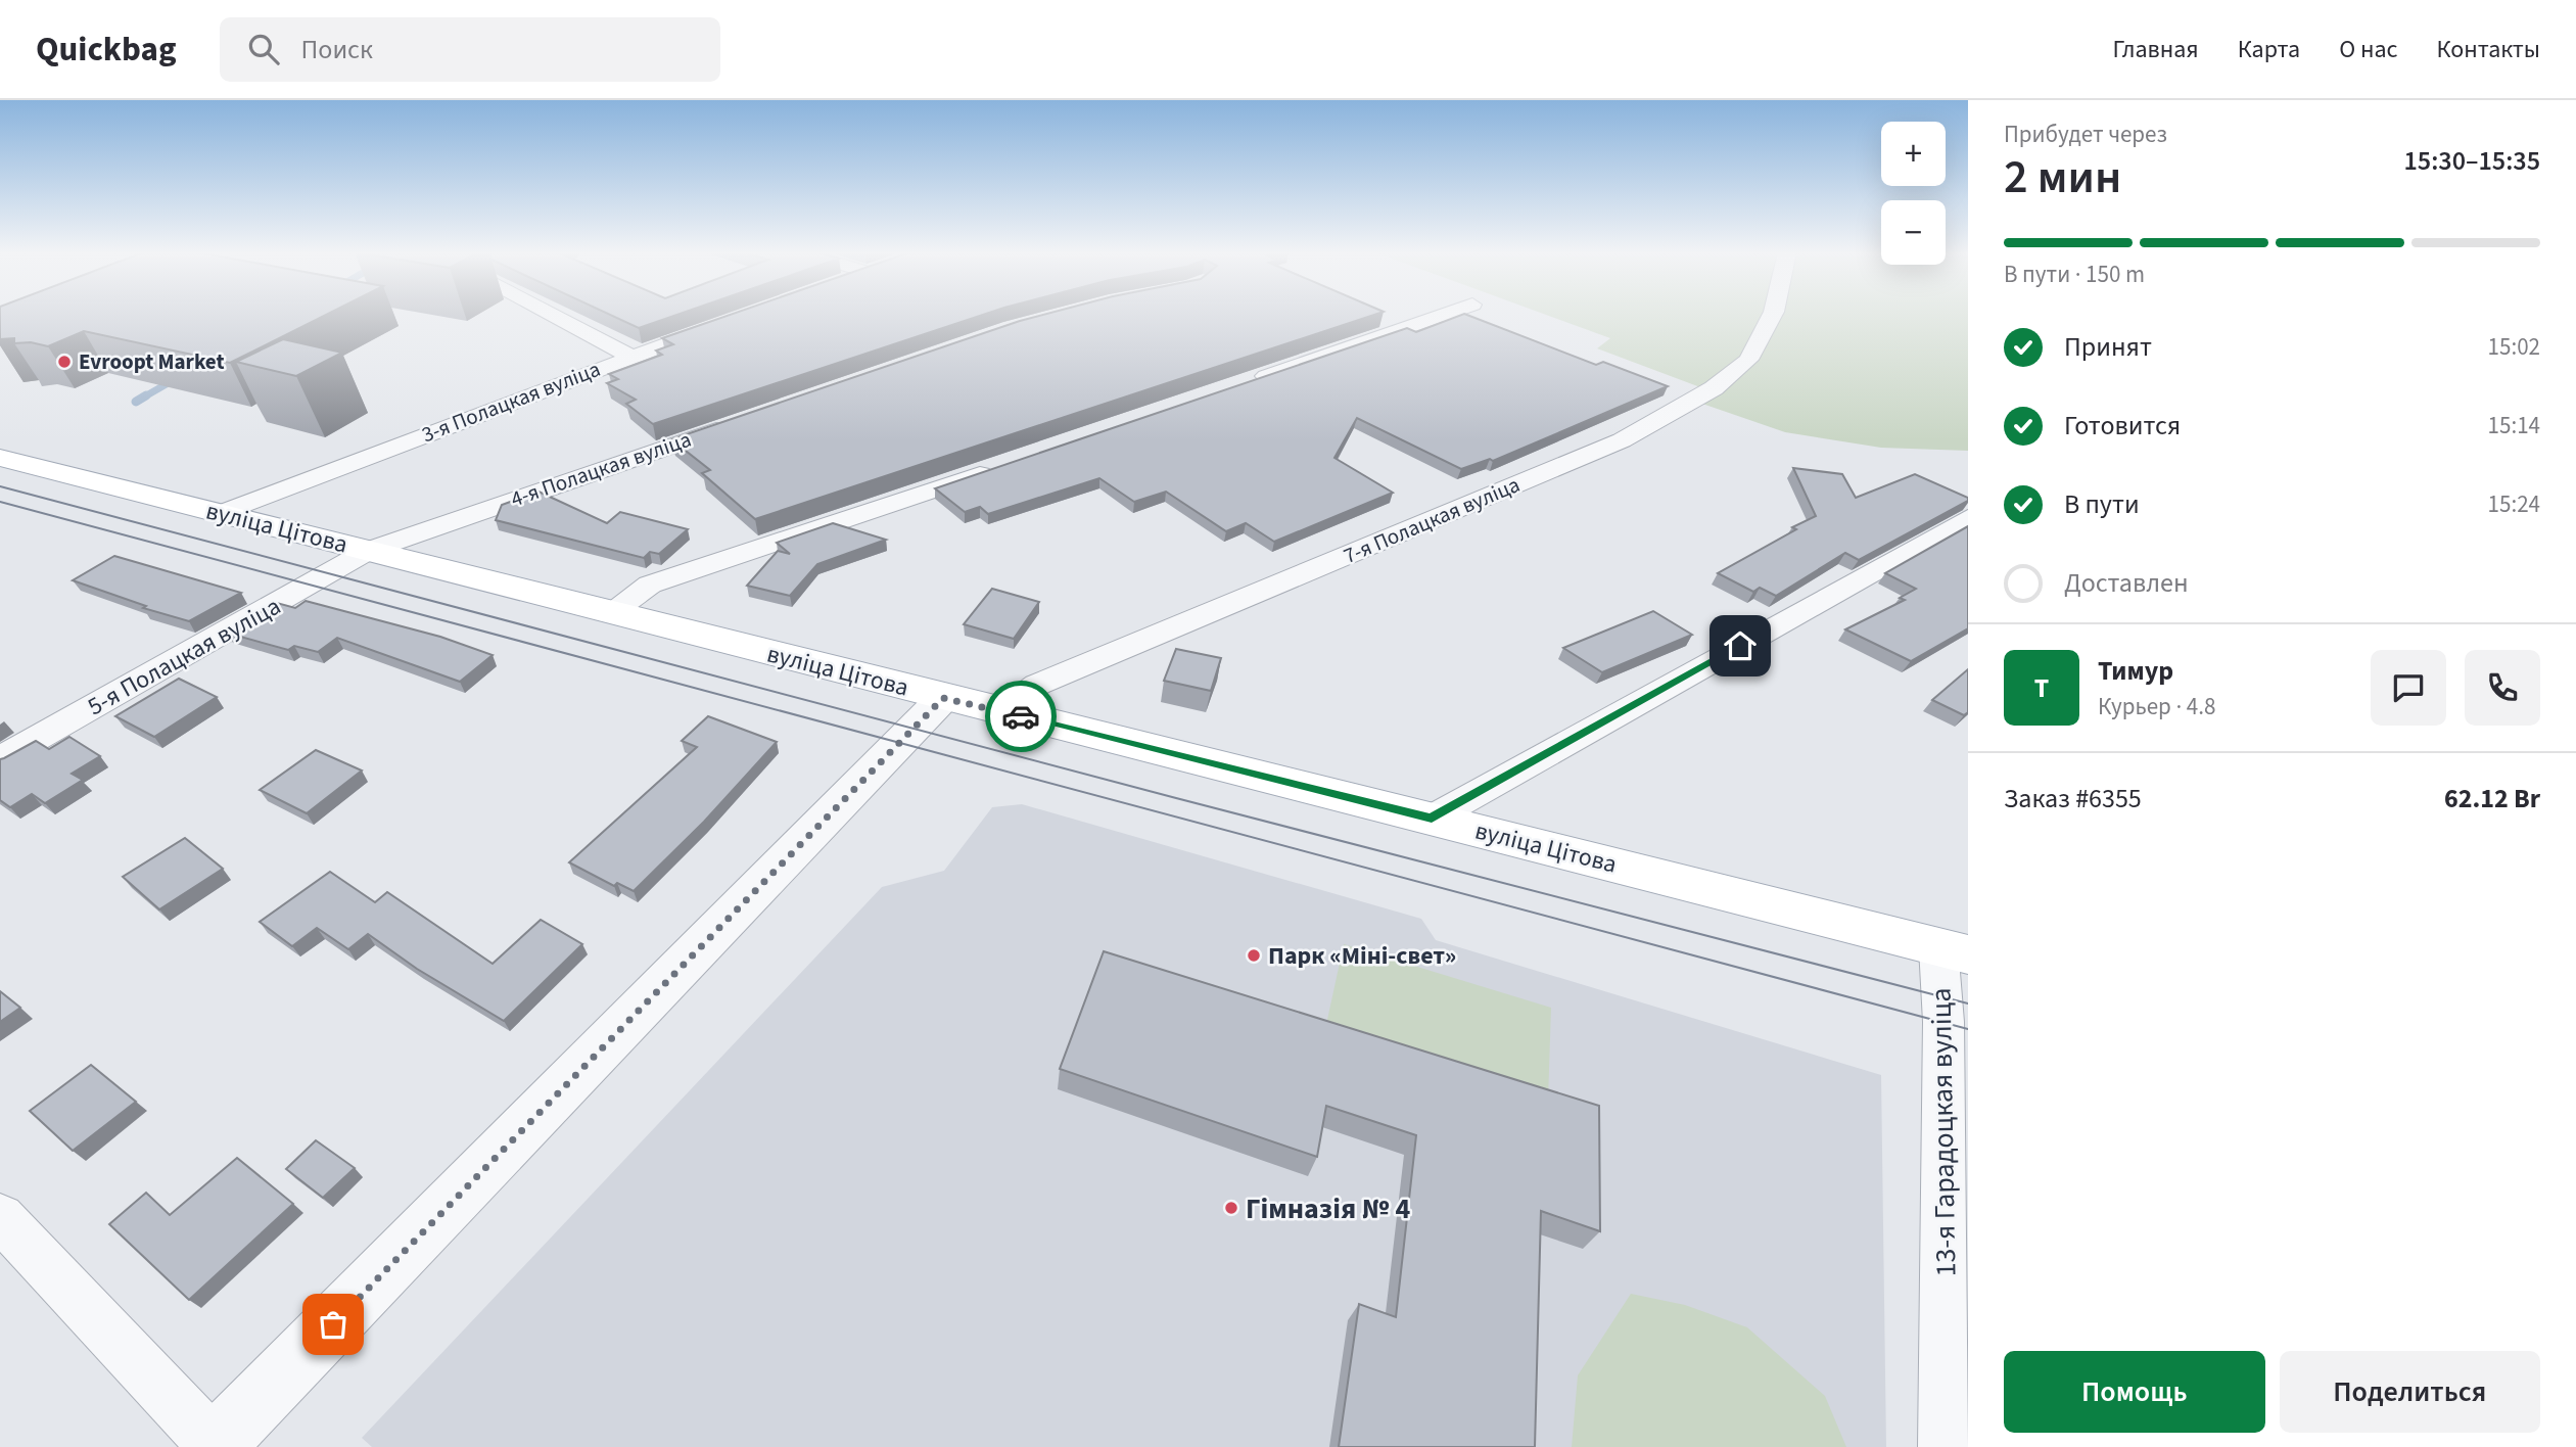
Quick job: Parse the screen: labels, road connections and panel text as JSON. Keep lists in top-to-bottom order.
{
  "streets": {
    "main road": ["вуліца Цітова"],
    "street": [
      "3-я Полацкая вуліца",
      "4-я Полацкая вуліца",
      "7-я Полацкая вуліца",
      "5-я Полацкая вуліца",
      "13-я Гарадоцкая вуліца"
    ]
  },
  "crossings": [
    ["3-я Полацкая вуліца", "вуліца Цітова"],
    ["4-я Полацкая вуліца", "вуліца Цітова"],
    ["4-я Полацкая вуліца", "5-я Полацкая вуліца"],
    ["7-я Полацкая вуліца", "вуліца Цітова"],
    ["вуліца Цітова", "5-я Полацкая вуліца"],
    ["вуліца Цітова", "13-я Гарадоцкая вуліца"]
  ],
  "places": ["Evroopt Market", "Парк «Міні-свет»", "Гімназія № 4"],
  "page": {
    "header": "Quickbag",
    "search": "Поиск",
    "nav": [
      "Главная",
      "Карта",
      "О нас",
      "Контакты"
    ],
    "heading": ["2 мин", "Прибудет через", "15:30–15:35"],
    "panel": [
      "Тимур",
      "Курьер · 4.8",
      "Заказ #6355",
      "62.12 Br"
    ],
    "map_buttons": ["+", "−"],
    "bar": "В пути · 150 m",
    "list": [
      ["Принят", "15:02"],
      ["Готовится", "15:14"],
      ["В пути", "15:24"],
      "Доставлен"
    ],
    "round": "Т",
    "buttons": ["Помощь", "Поделиться"]
  }
}
